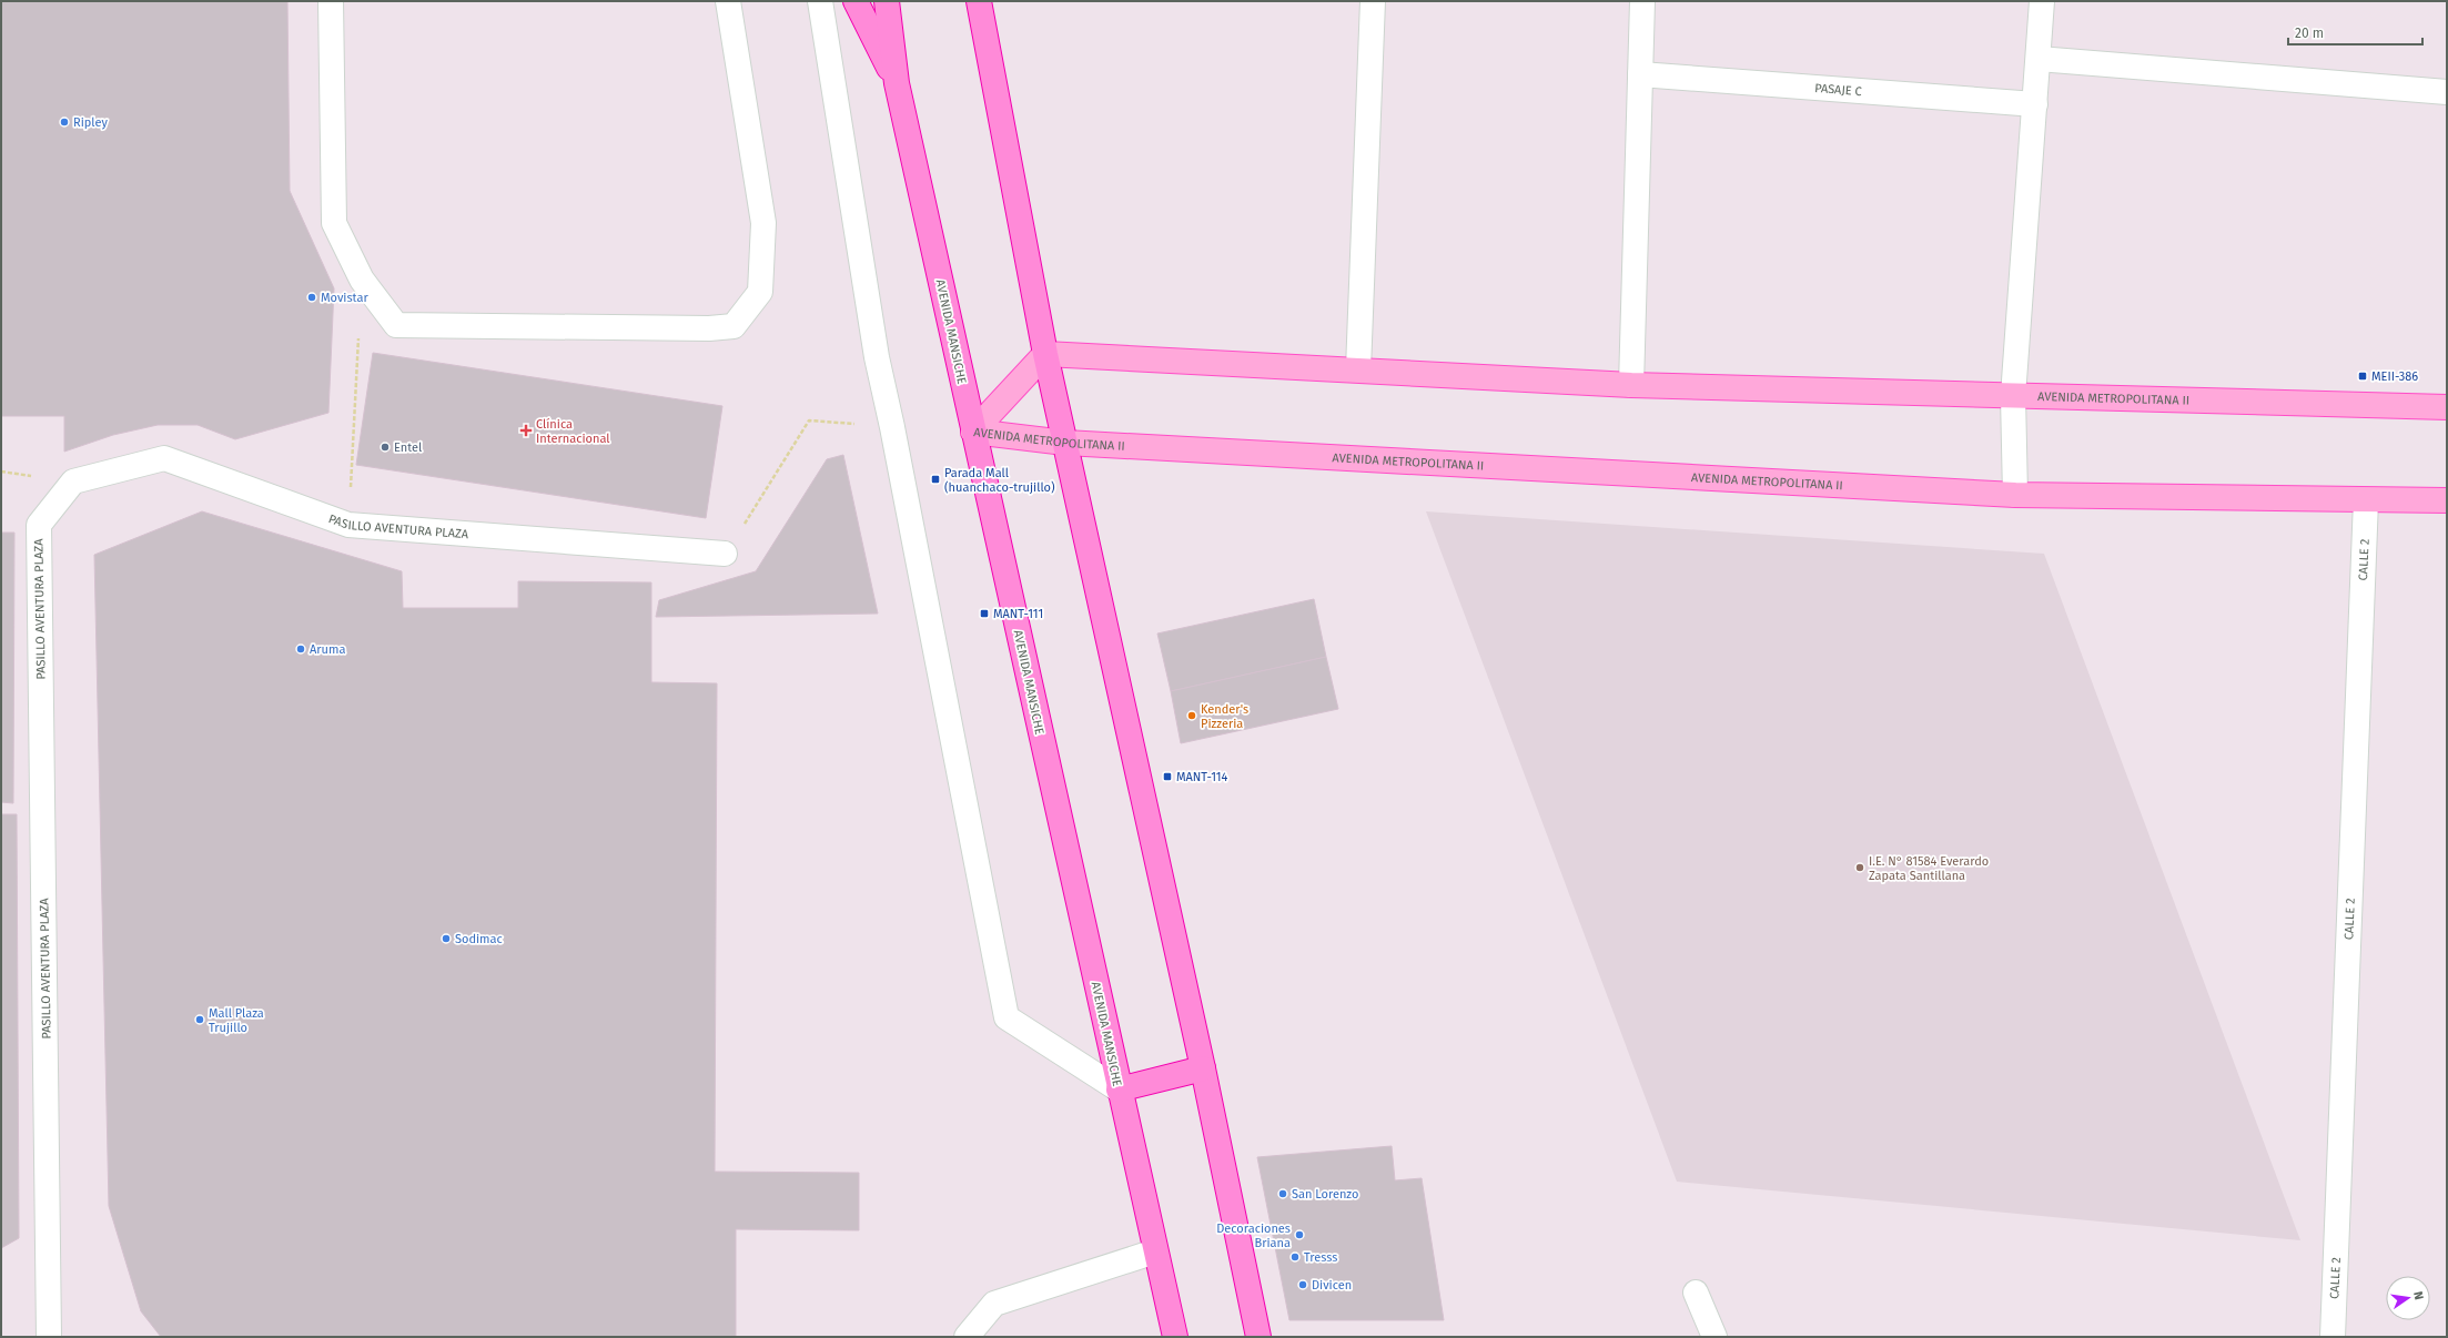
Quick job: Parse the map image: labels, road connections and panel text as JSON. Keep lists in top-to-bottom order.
{
  "streets": {
    "highway": ["AVENIDA MANSICHE"],
    "main road": ["AVENIDA METROPOLITANA II"],
    "street": ["PASAJE C", "PASILLO AVENTURA PLAZA", "CALLE 2"]
  },
  "crossings": [
    ["AVENIDA MANSICHE", "AVENIDA METROPOLITANA II"],
    ["AVENIDA METROPOLITANA II", "CALLE 2"]
  ],
  "places": {
    "other": [
      "Ripley",
      "Movistar",
      "Entel",
      "Aruma",
      "Kender's Pizzeria",
      "I.E. N° 81584 Everardo Zapata Santillana",
      "Sodimac",
      "Mall Plaza Trujillo",
      "San Lorenzo",
      "Decoraciones Briana",
      "Tresss",
      "Divicen"
    ],
    "transit": [
      "MEII-386",
      "Parada Mall (huanchaco-trujillo)",
      "MANT-111",
      "MANT-114"
    ],
    "health": ["Clínica Internacional"]
  },
  "scale_bar": "20 m",
  "north": "right"
}
